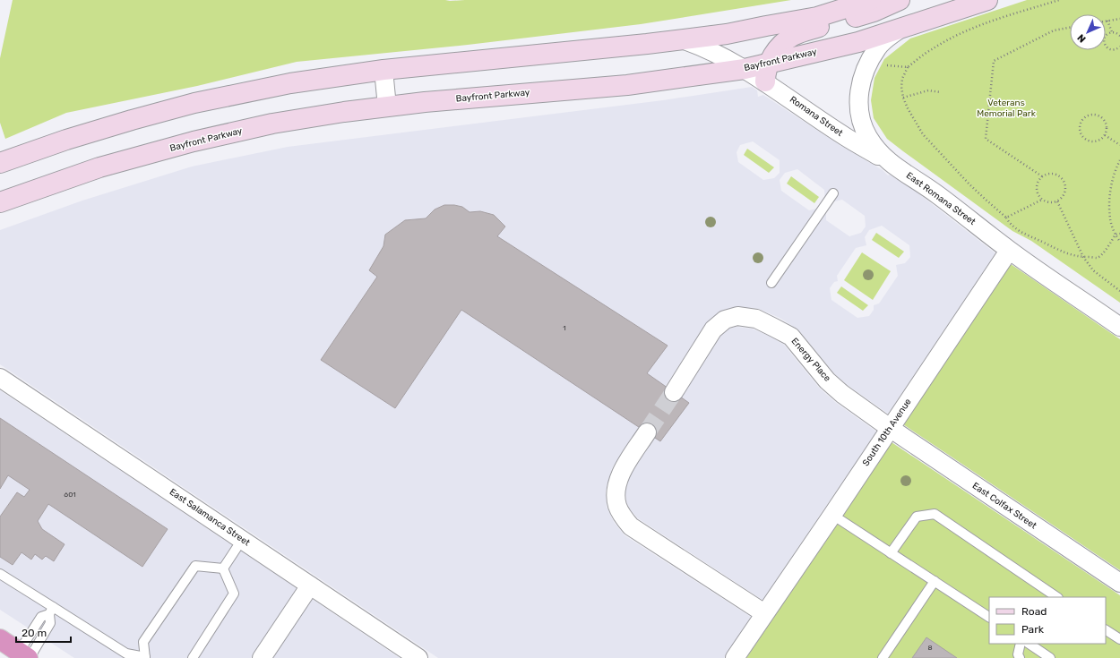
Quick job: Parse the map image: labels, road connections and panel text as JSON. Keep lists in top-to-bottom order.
{
  "streets": {
    "main road": ["Bayfront Parkway"],
    "street": [
      "Romana Street",
      "East Romana Street",
      "Energy Place",
      "South 10th Avenue",
      "East Colfax Street",
      "East Salamanca Street"
    ]
  },
  "crossings": [
    ["Bayfront Parkway", "Romana Street"],
    ["Bayfront Parkway", "East Romana Street"],
    ["Romana Street", "East Romana Street"],
    ["East Romana Street", "South 10th Avenue"],
    ["Energy Place", "South 10th Avenue"],
    ["Energy Place", "East Colfax Street"],
    ["South 10th Avenue", "East Colfax Street"]
  ],
  "parks": ["Veterans Memorial Park"],
  "house_numbers": ["1", "601", "8"],
  "legend": ["Road", "Park"],
  "scale_bar": "20 m",
  "north": "bottom left"
}
